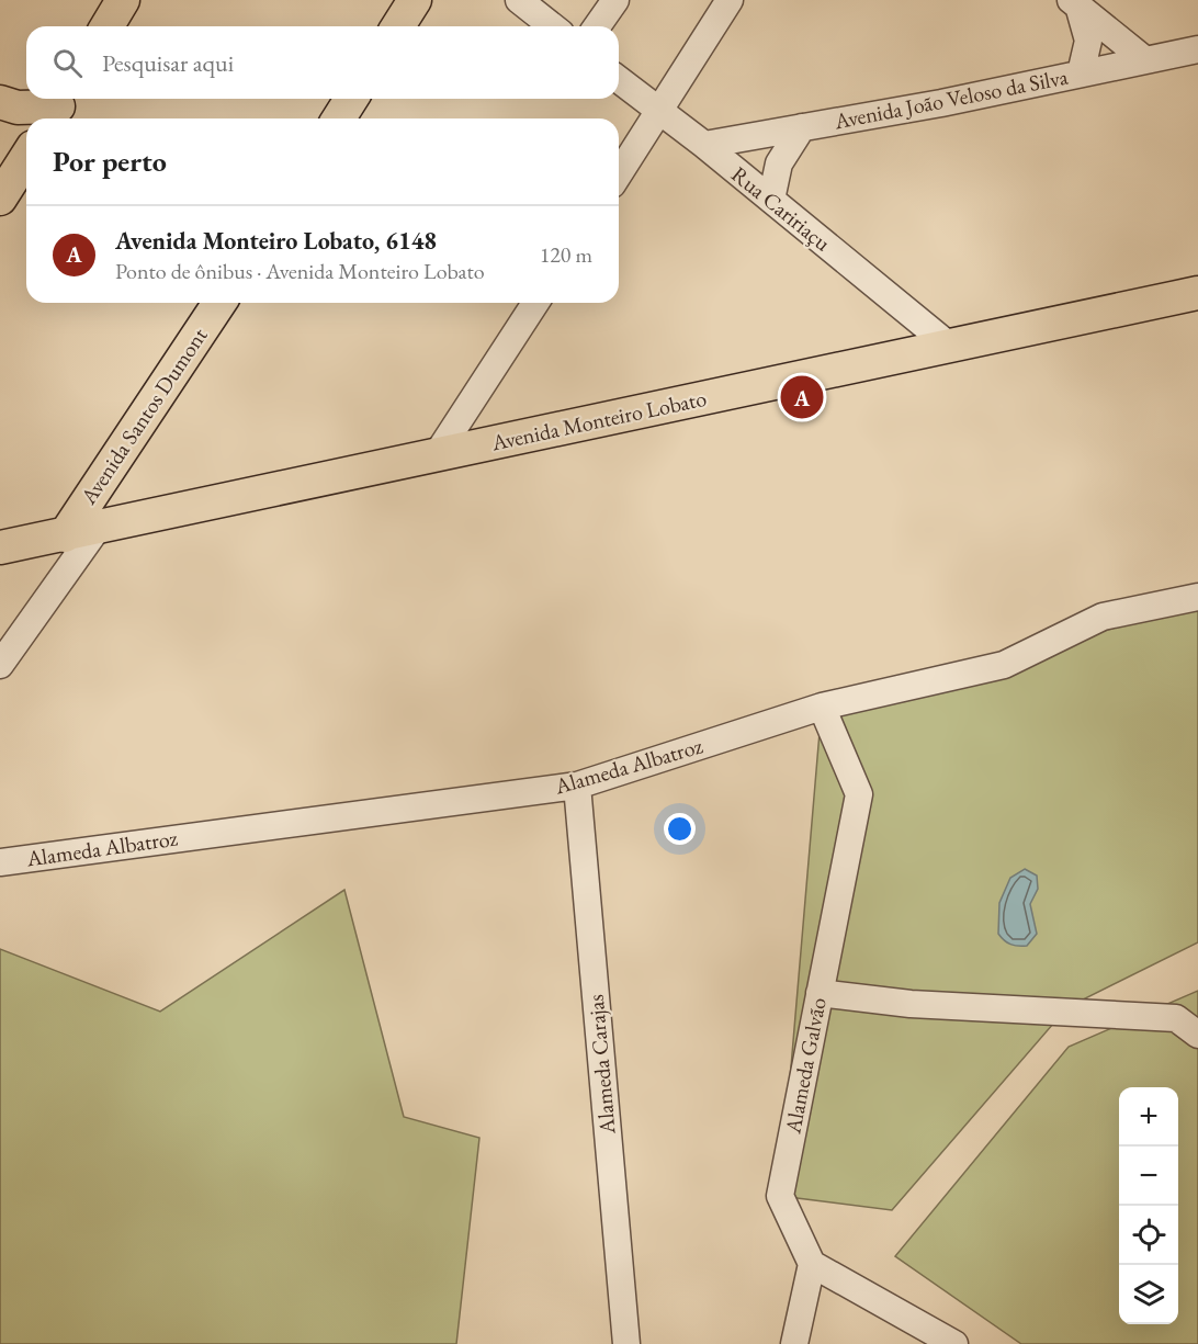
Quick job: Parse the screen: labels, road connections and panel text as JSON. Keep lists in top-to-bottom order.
{
  "streets": {
    "main road": ["Avenida Santos Dumont", "Avenida Monteiro Lobato"],
    "street": [
      "Avenida João Veloso da Silva",
      "Rua Caririaçu",
      "Alameda Albatroz",
      "Alameda Carajas",
      "Alameda Galvão"
    ]
  },
  "crossings": [
    ["Avenida João Veloso da Silva", "Rua Caririaçu"],
    ["Rua Caririaçu", "Avenida Monteiro Lobato"],
    ["Avenida Santos Dumont", "Avenida Monteiro Lobato"],
    ["Alameda Albatroz", "Alameda Carajas"],
    ["Alameda Albatroz", "Alameda Galvão"]
  ],
  "page": {
    "search": "Pesquisar aqui",
    "heading": "Por perto",
    "list": [
      {
        "mark": "A",
        "name": "Avenida Monteiro Lobato, 6148",
        "note": "Ponto de ônibus · Avenida Monteiro Lobato",
        "value": "120 m"
      }
    ],
    "pins": "A",
    "map_buttons": ["+", "−"]
  }
}
